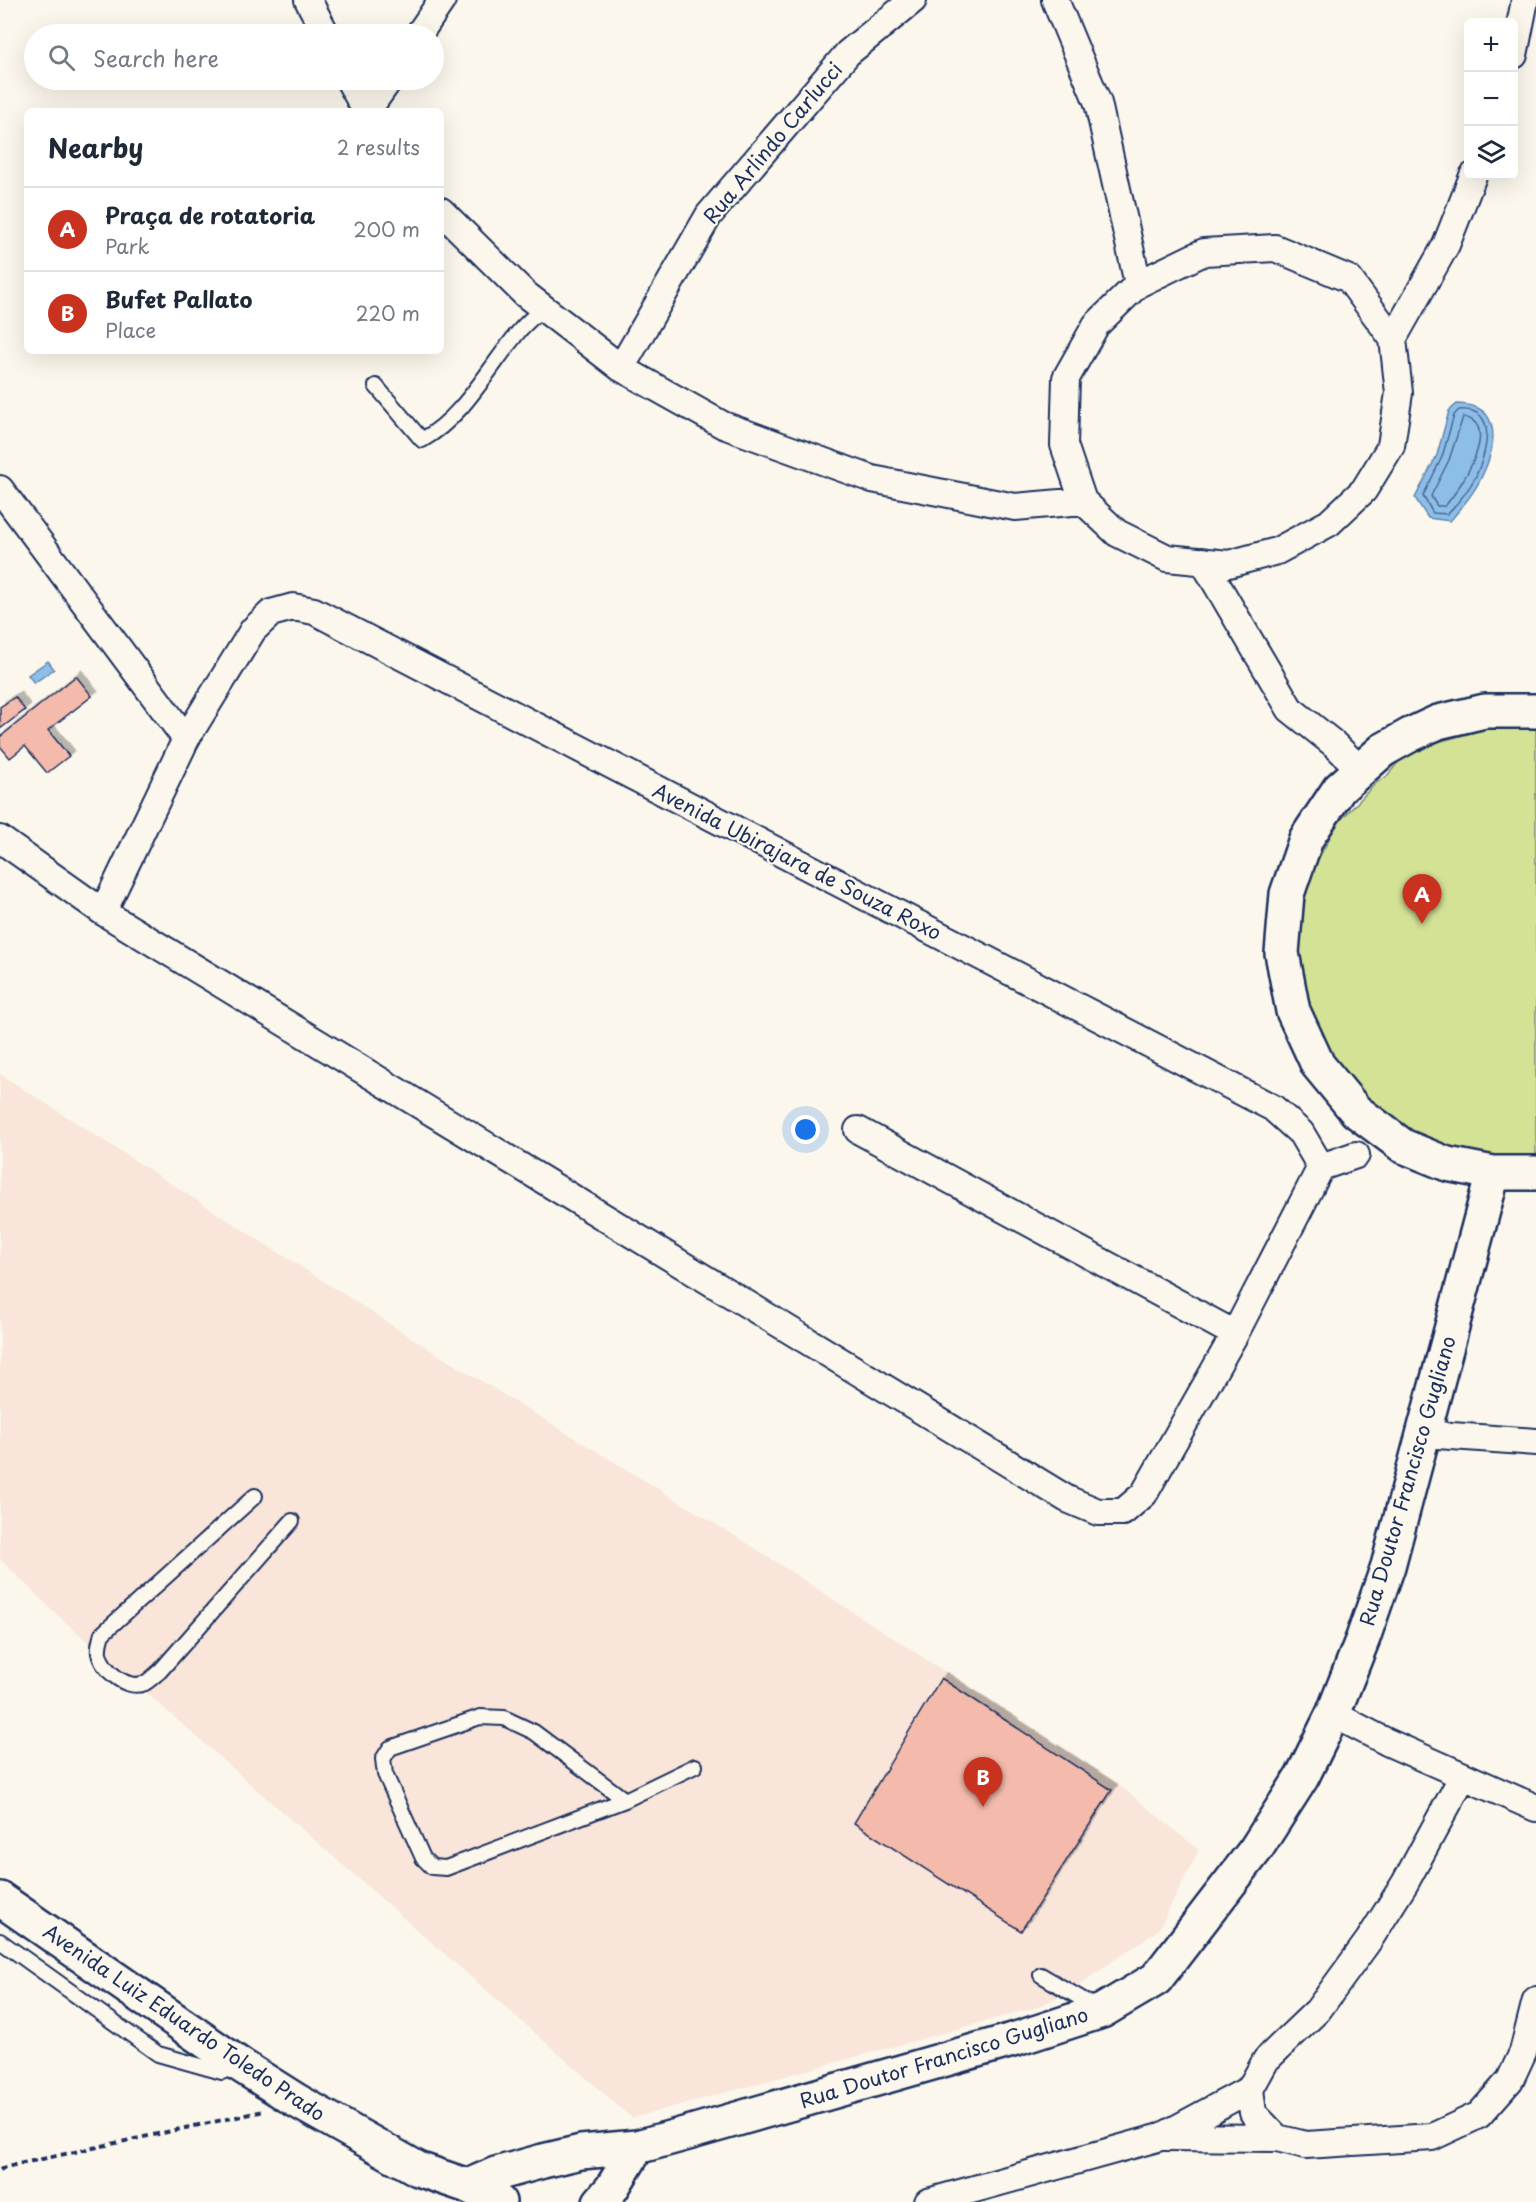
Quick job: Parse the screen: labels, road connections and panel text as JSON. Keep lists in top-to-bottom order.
{
  "streets": {
    "main road": ["Rua Doutor Francisco Gugliano", "Avenida Luiz Eduardo Toledo Prado"],
    "street": ["Rua Arlindo Carlucci", "Avenida Ubirajara de Souza Roxo"]
  },
  "page": {
    "map_buttons": ["+", "−"],
    "search": "Search here",
    "heading": ["Nearby", "2 results"],
    "list": [
      {
        "mark": "A",
        "name": "Praça de rotatoria",
        "note": "Park",
        "value": "200 m"
      },
      {
        "mark": "B",
        "name": "Bufet Pallato",
        "note": "Place",
        "value": "220 m"
      }
    ],
    "pins": ["A", "B"]
  }
}
